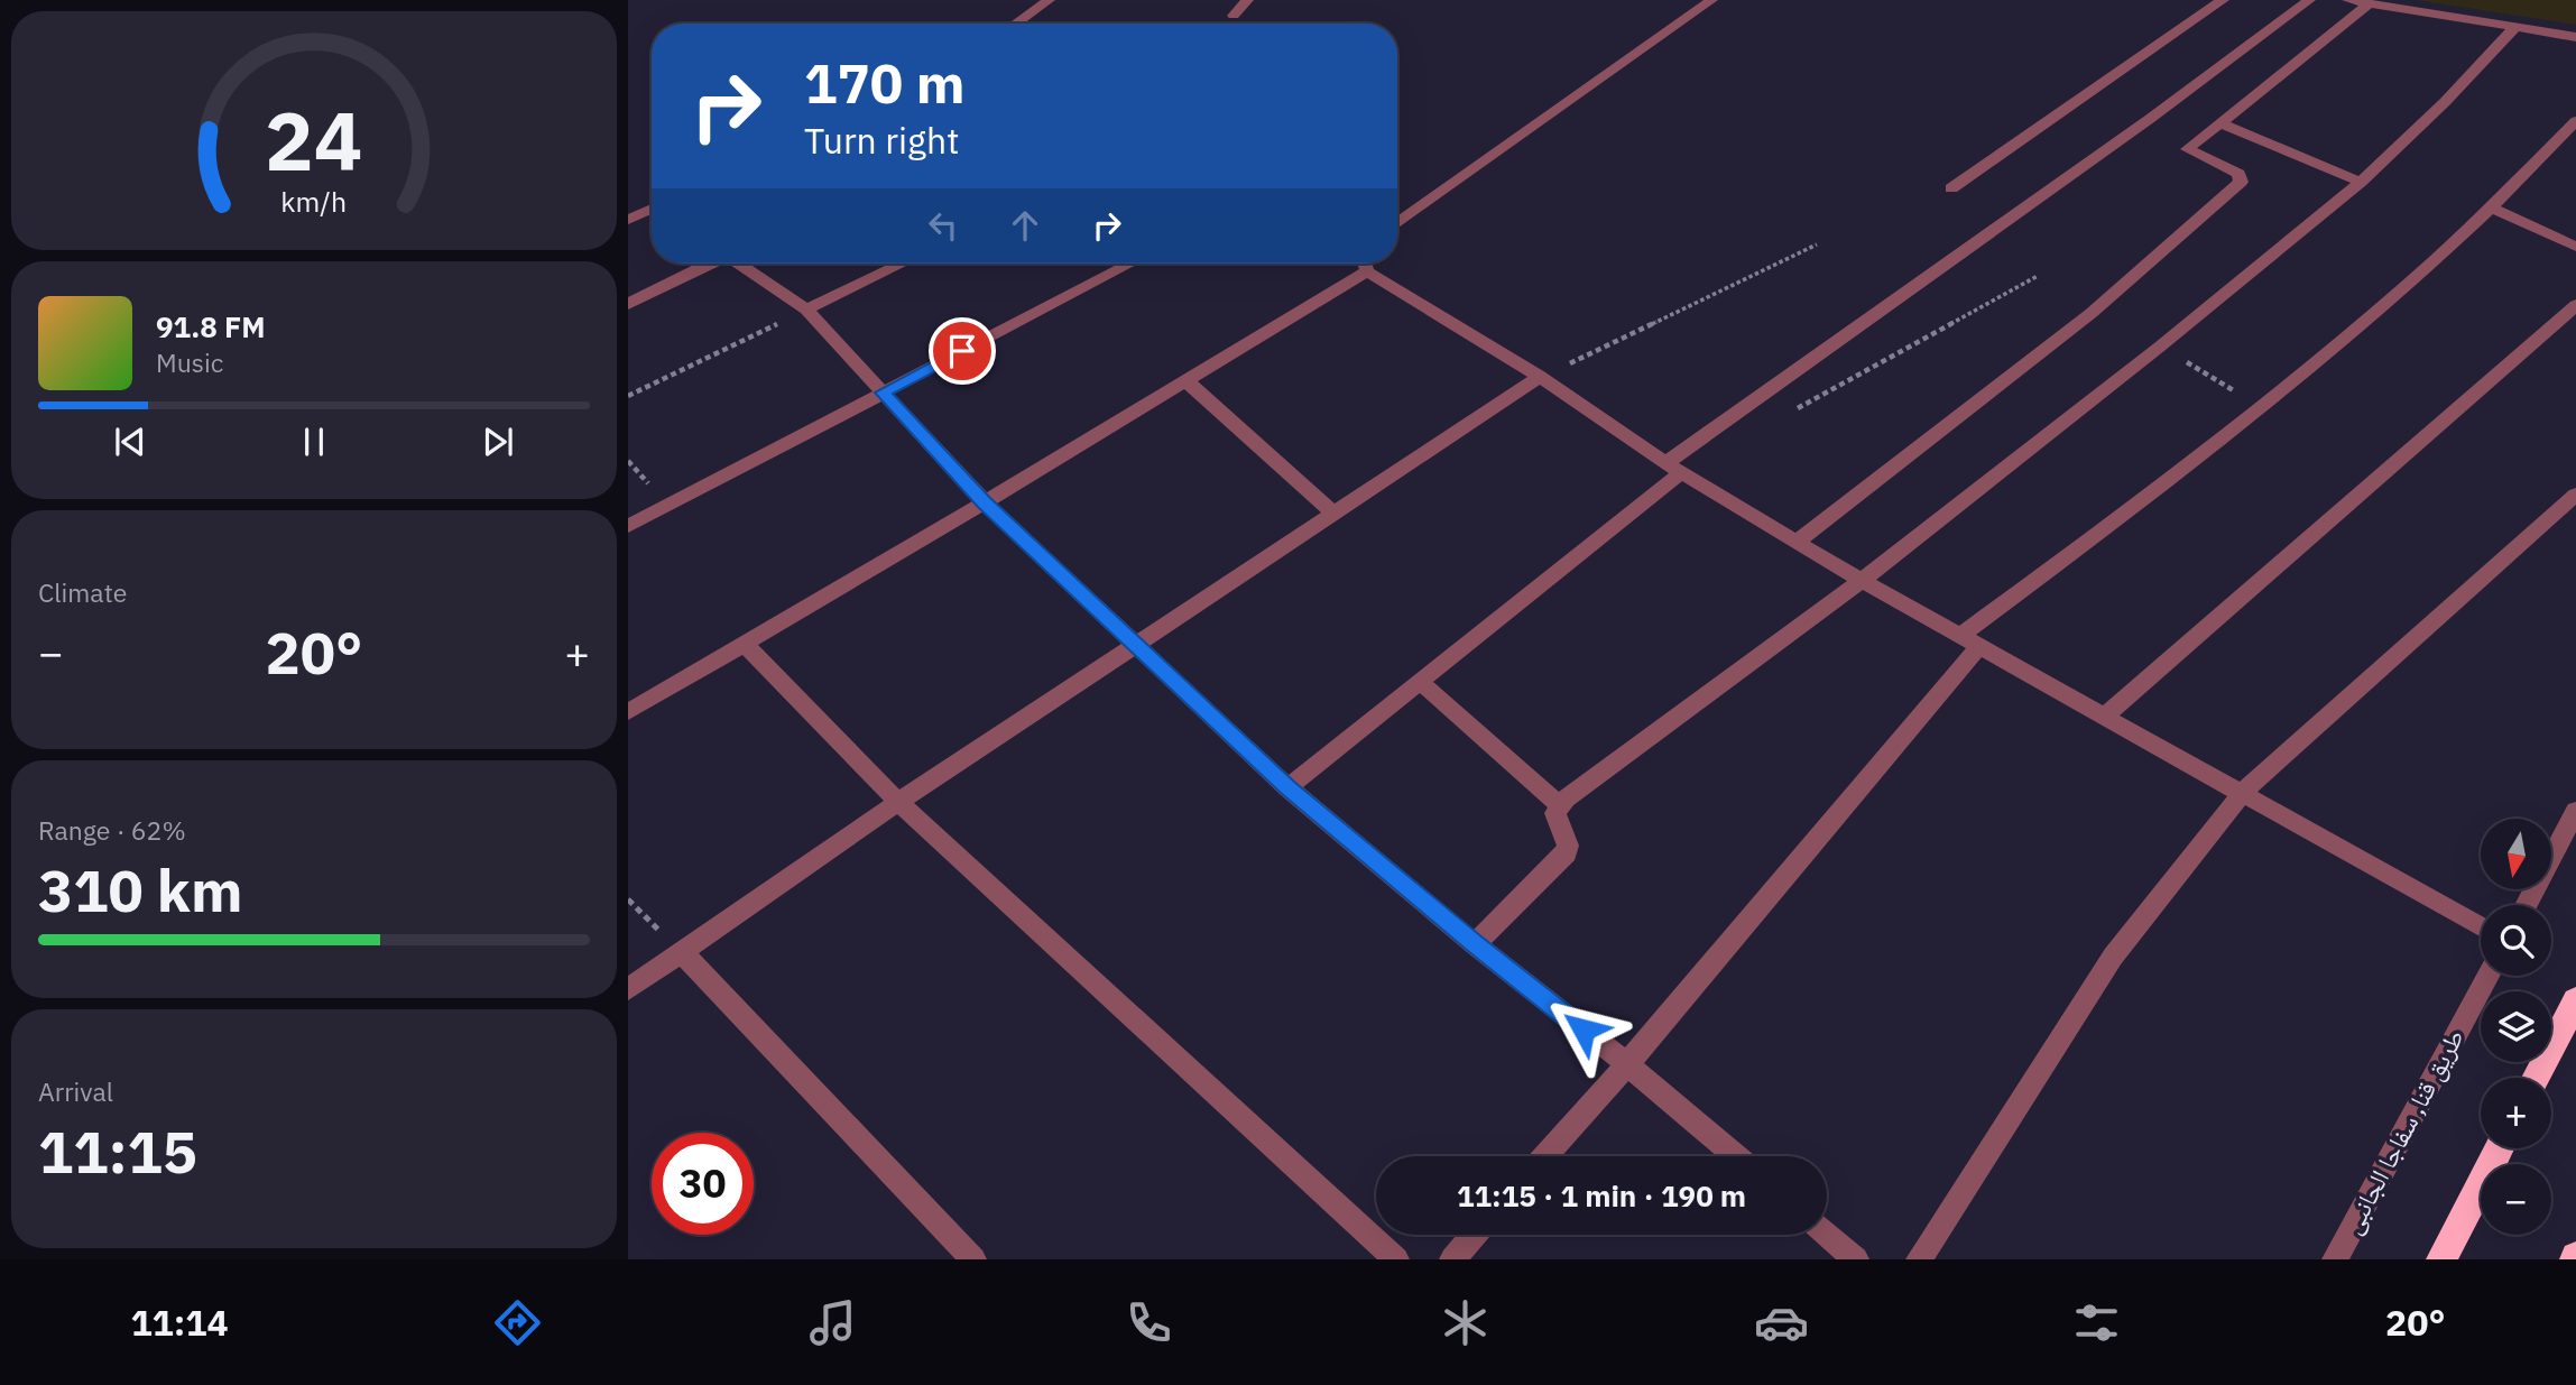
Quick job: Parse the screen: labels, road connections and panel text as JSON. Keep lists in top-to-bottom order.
{
  "streets": {
    "street": ["طريق قنا, سفاجا الجانبى"]
  },
  "north": "bottom",
  "page": {
    "turn": ["170 m", "Turn right"],
    "song": ["91.8 FM", "Music"],
    "tile": [
      "Climate",
      ["Range · 62%", "310 km"],
      ["Arrival", "11:15"]
    ],
    "heat": ["−", "20°", "+"],
    "map_buttons": ["+", "−"],
    "limit": "30",
    "trip": "11:15 · 1 min · 190 m",
    "tabs": ["11:14", "20°"],
    "gauge": ["24", "km/h"]
  }
}
